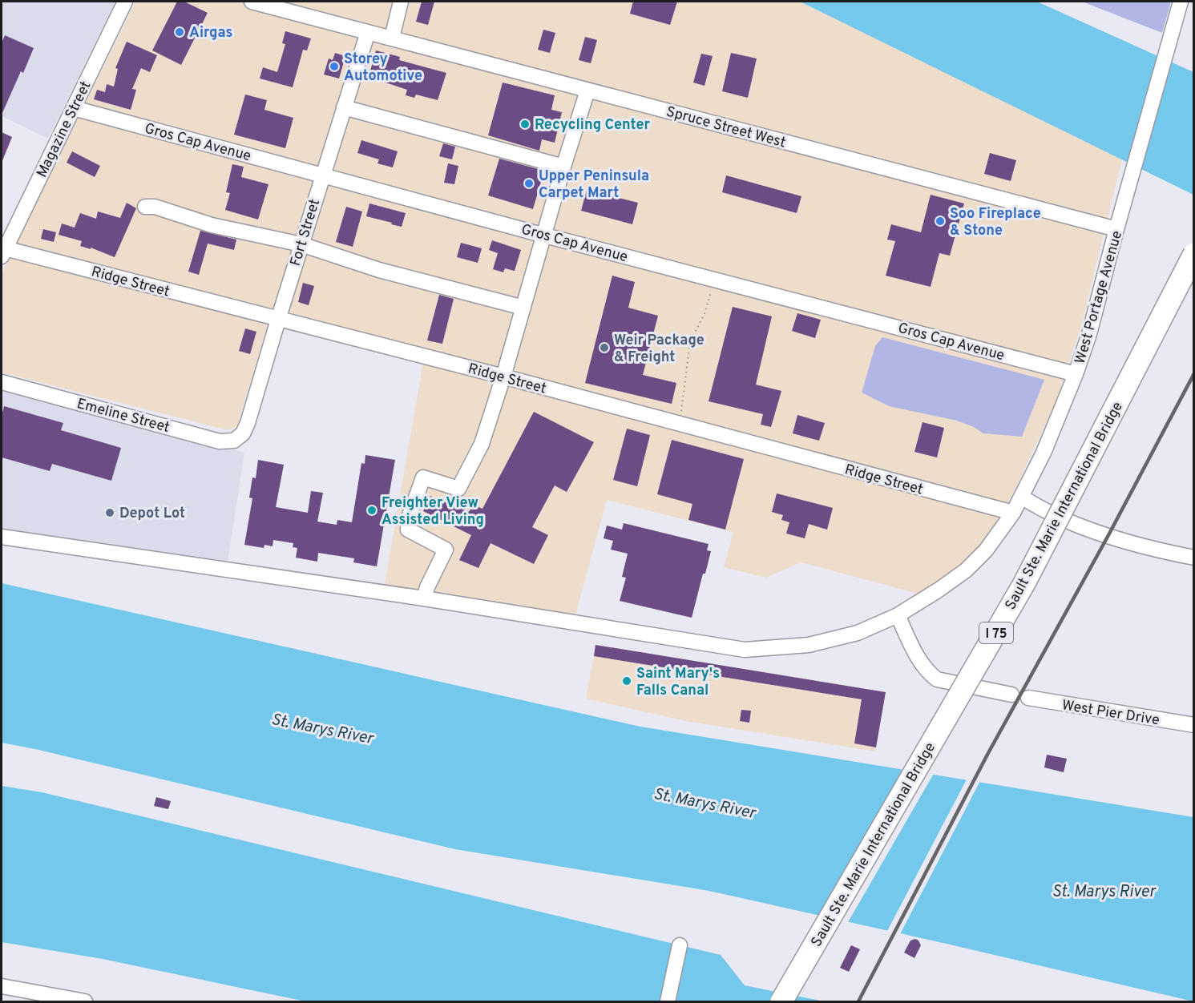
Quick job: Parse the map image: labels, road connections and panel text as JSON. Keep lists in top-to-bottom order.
{
  "streets": {
    "highway": ["Sault Ste. Marie International Bridge", "I 75"],
    "street": [
      "Spruce Street West",
      "Magazine Street",
      "Gros Cap Avenue",
      "Fort Street",
      "Ridge Street",
      "West Portage Avenue",
      "Emeline Street",
      "West Pier Drive"
    ]
  },
  "crossings": [
    ["Spruce Street West", "Fort Street"],
    ["Spruce Street West", "West Portage Avenue"],
    ["Magazine Street", "Gros Cap Avenue"],
    ["Magazine Street", "Ridge Street"],
    ["Gros Cap Avenue", "Fort Street"],
    ["Gros Cap Avenue", "West Portage Avenue"],
    ["Fort Street", "Ridge Street"],
    ["Fort Street", "Emeline Street"],
    ["Ridge Street", "West Portage Avenue"]
  ],
  "water": ["St. Marys River"],
  "places": [
    "Airgas",
    "Storey Automotive",
    "Recycling Center",
    "Upper Peninsula Carpet Mart",
    "Soo Fireplace & Stone",
    "Weir Package & Freight",
    "Freighter View Assisted Living",
    "Depot Lot",
    "Saint Mary's Falls Canal"
  ]
}
